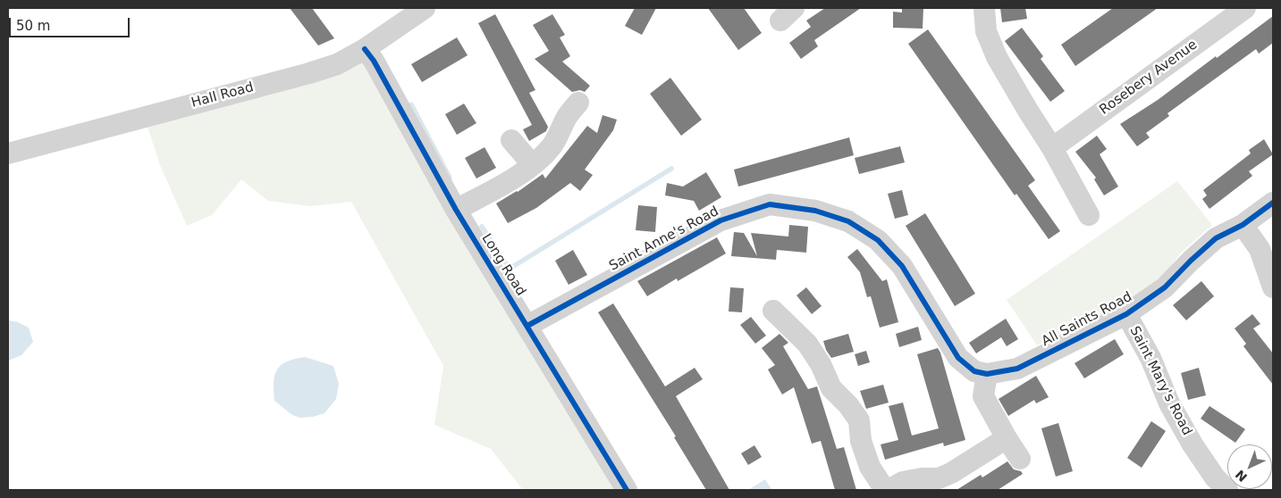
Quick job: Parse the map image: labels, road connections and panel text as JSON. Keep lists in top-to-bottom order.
{
  "streets": {
    "street": [
      "Rosebery Avenue",
      "Hall Road",
      "Saint Anne's Road",
      "Long Road",
      "All Saints Road",
      "Saint Mary's Road"
    ]
  },
  "crossings": [
    ["Hall Road", "Long Road"],
    ["Saint Anne's Road", "Long Road"],
    ["Saint Anne's Road", "All Saints Road"],
    ["All Saints Road", "Saint Mary's Road"]
  ],
  "scale_bar": "50 m",
  "north": "bottom left"
}
